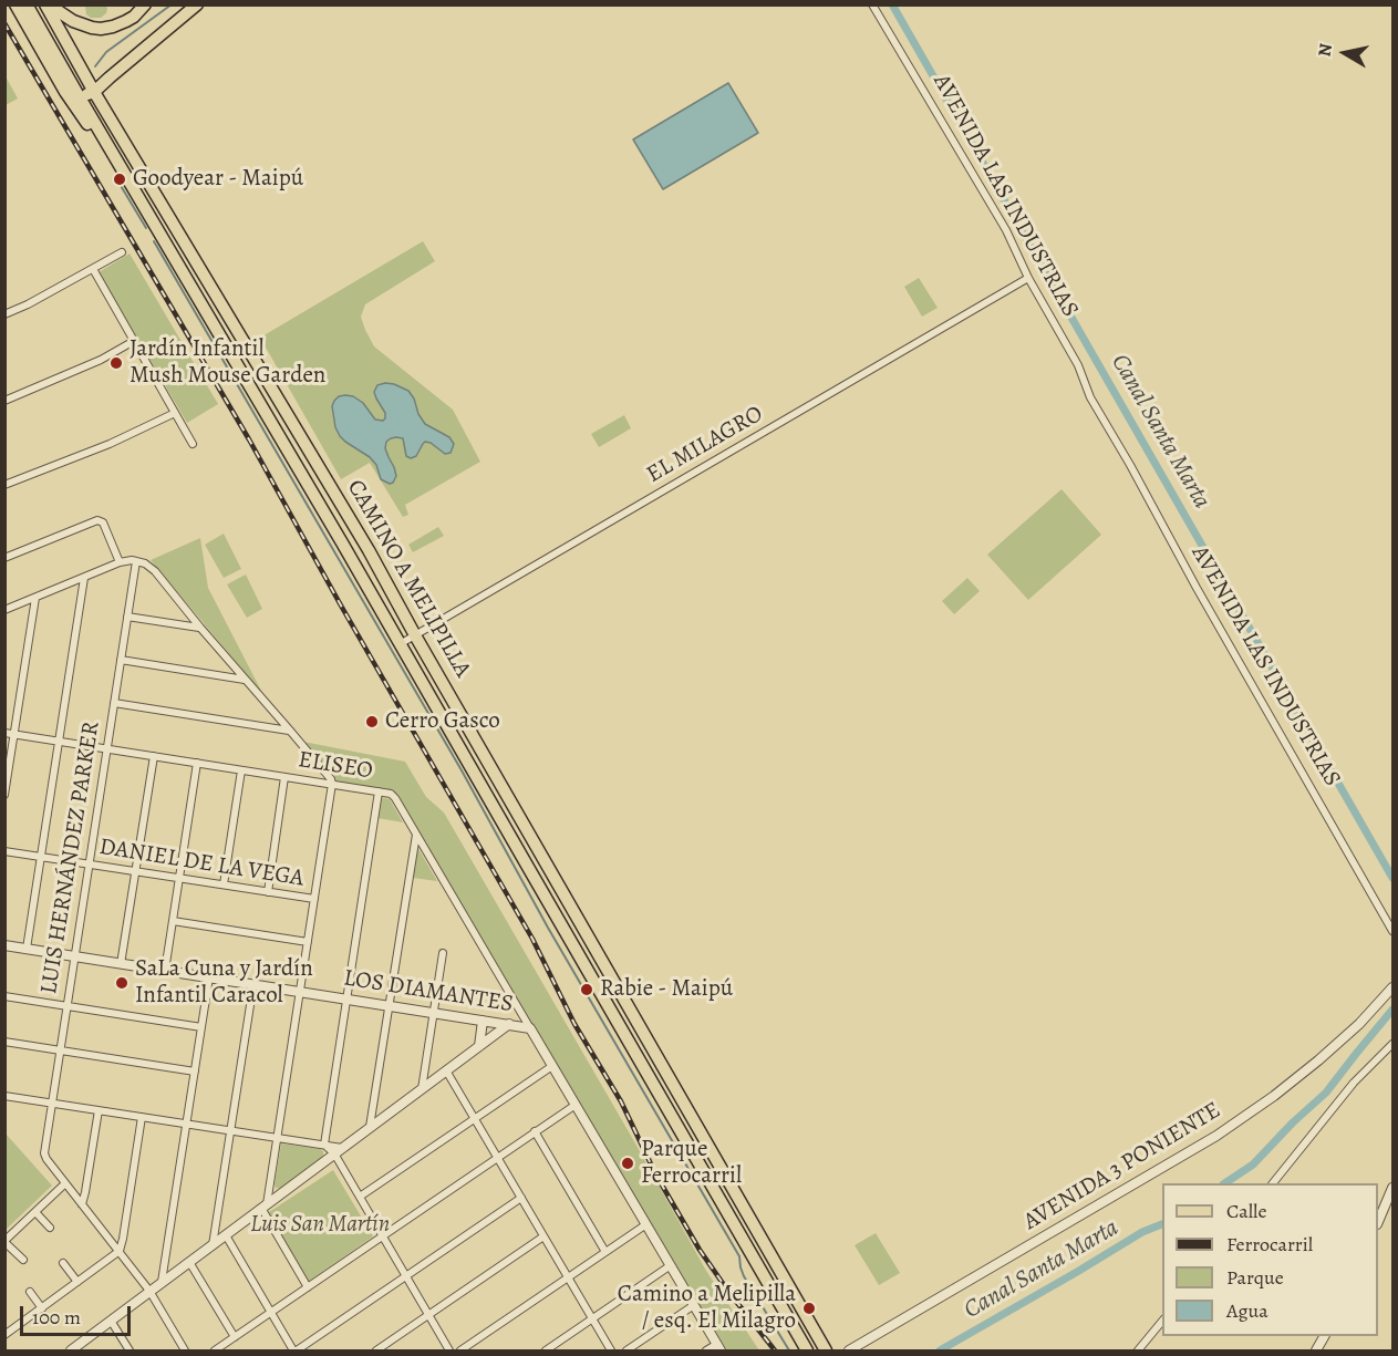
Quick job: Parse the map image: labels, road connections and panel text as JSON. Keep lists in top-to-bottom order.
{
  "streets": {
    "main road": ["CAMINO A MELIPILLA"],
    "street": [
      "AVENIDA LAS INDUSTRIAS",
      "EL MILAGRO",
      "ELISEO",
      "LUIS HERNÁNDEZ PARKER",
      "DANIEL DE LA VEGA",
      "LOS DIAMANTES",
      "AVENIDA 3 PONIENTE"
    ]
  },
  "crossings": [
    ["AVENIDA LAS INDUSTRIAS", "EL MILAGRO"],
    ["EL MILAGRO", "CAMINO A MELIPILLA"],
    ["ELISEO", "LUIS HERNÁNDEZ PARKER"],
    ["ELISEO", "LOS DIAMANTES"],
    ["LUIS HERNÁNDEZ PARKER", "DANIEL DE LA VEGA"],
    ["LUIS HERNÁNDEZ PARKER", "LOS DIAMANTES"]
  ],
  "water": ["Canal Santa Marta"],
  "parks": ["Luis San Martín"],
  "places": [
    "Goodyear - Maipú",
    "Jardín Infantil Mush Mouse Garden",
    "Cerro Gasco",
    "SaLa Cuna y Jardín Infantil Caracol",
    "Rabie - Maipú",
    "Parque Ferrocarril",
    "Camino a Melipilla / esq. El Milagro"
  ],
  "legend": [
    "Calle",
    "Ferrocarril",
    "Parque",
    "Agua"
  ],
  "scale_bar": "100 m",
  "north": "left"
}
